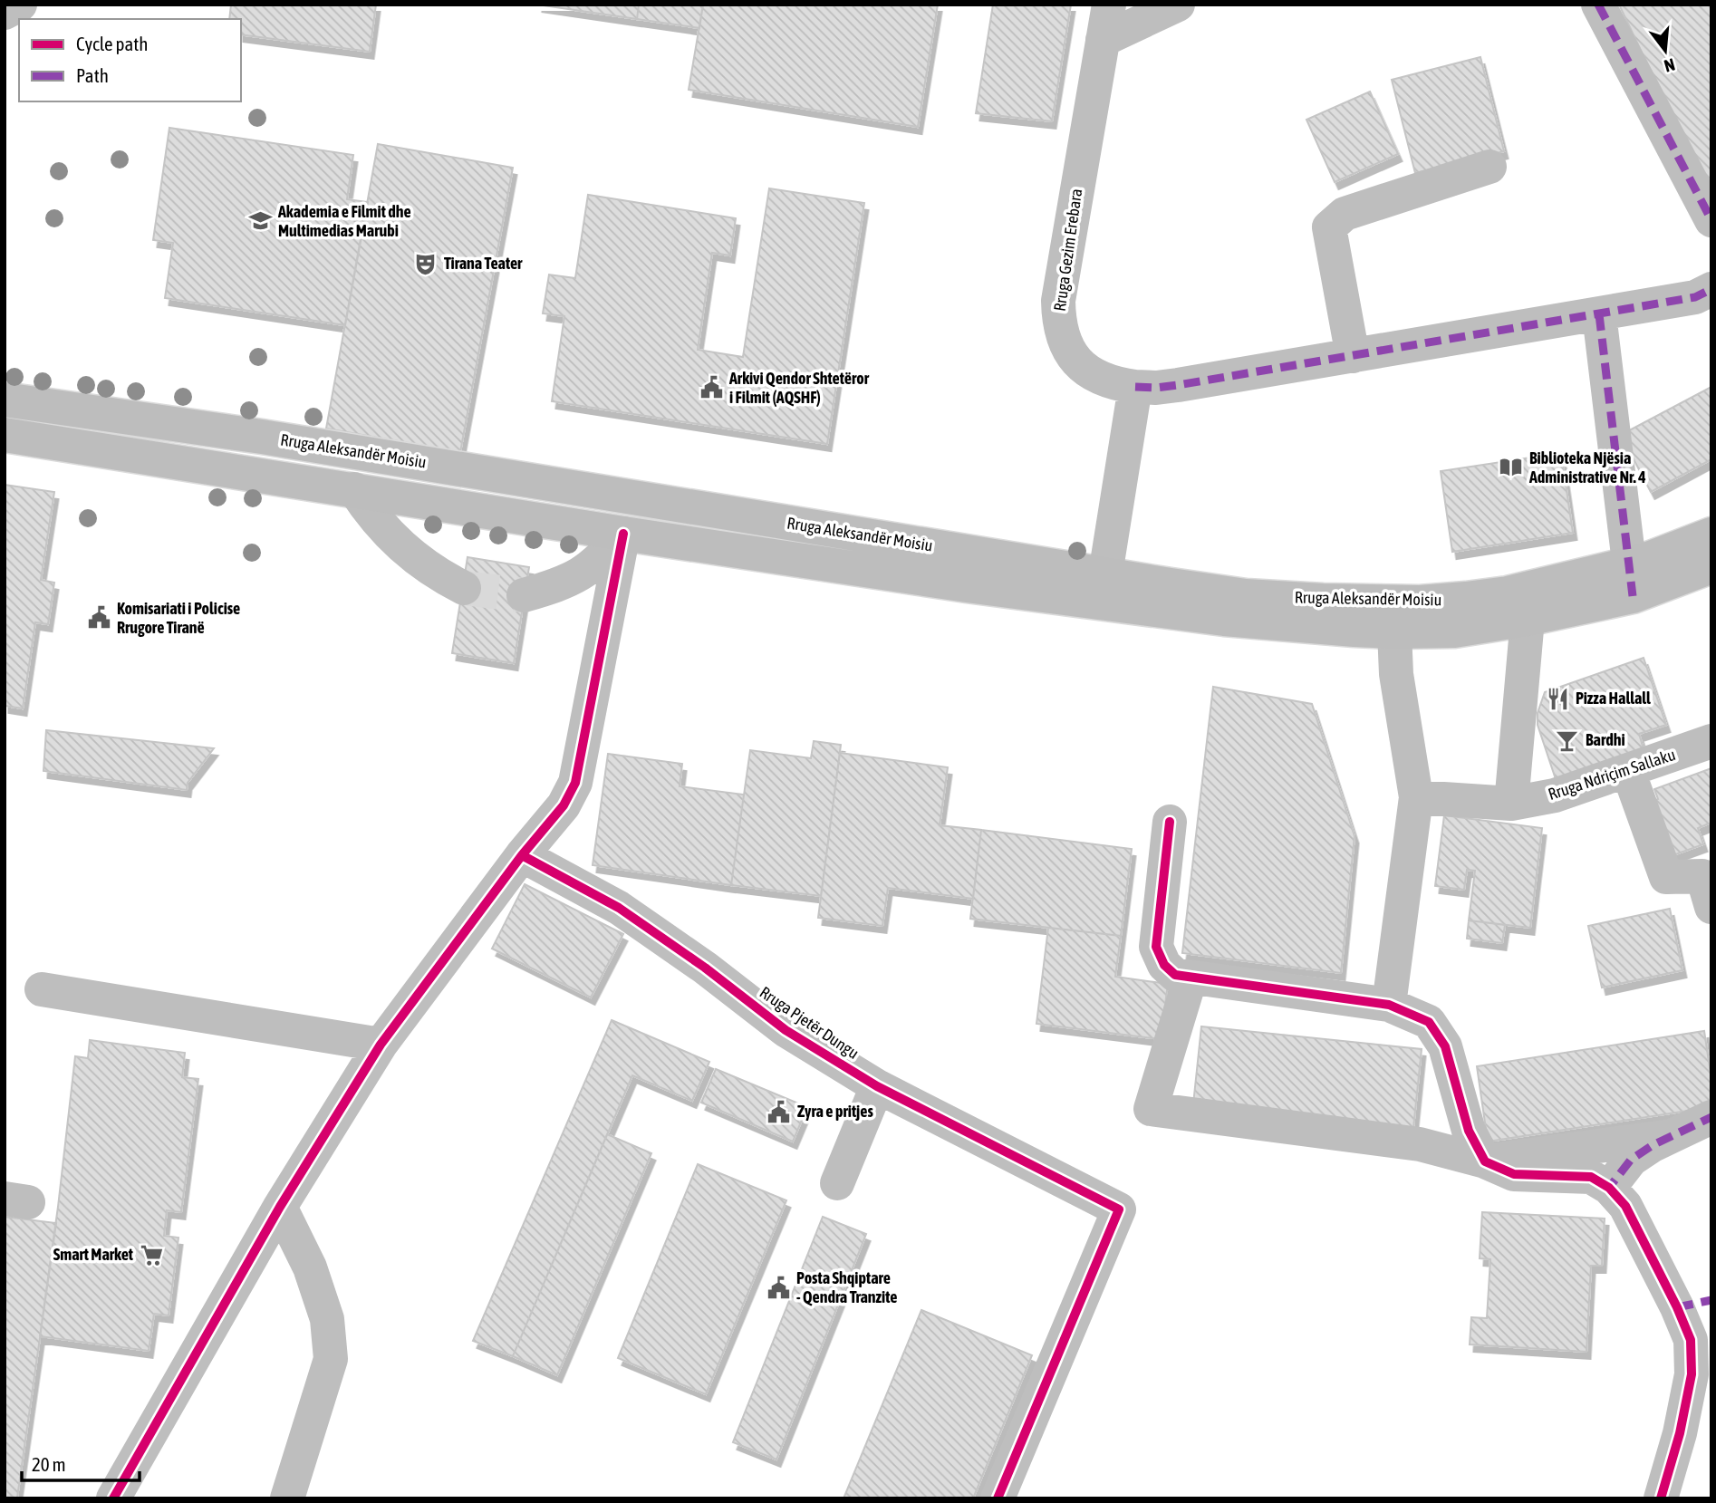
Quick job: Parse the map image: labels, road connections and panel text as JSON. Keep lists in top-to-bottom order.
{
  "streets": {
    "main road": ["Rruga Aleksandër Moisiu"],
    "street": ["Rruga Gezim Erebara", "Rruga Ndriçim Sallaku", "Rruga Pjetër Dungu"]
  },
  "places": {
    "school or university": ["Akademia e Filmit dhe Multimedias Marubi"],
    "theatre": ["Tirana Teater"],
    "public building": [
      "Arkivi Qendor Shtetëror i Filmit (AQSHF)",
      "Komisariati i Policise Rrugore Tiranë",
      "Zyra e pritjes",
      "Posta Shqiptare - Qendra Tranzite"
    ],
    "library": ["Biblioteka Njësia Administrative Nr. 4"],
    "restaurant": ["Pizza Hallall"],
    "bar": ["Bardhi"],
    "supermarket": ["Smart Market"]
  },
  "legend": ["Cycle path", "Path"],
  "scale_bar": "20 m",
  "north": "bottom"
}
